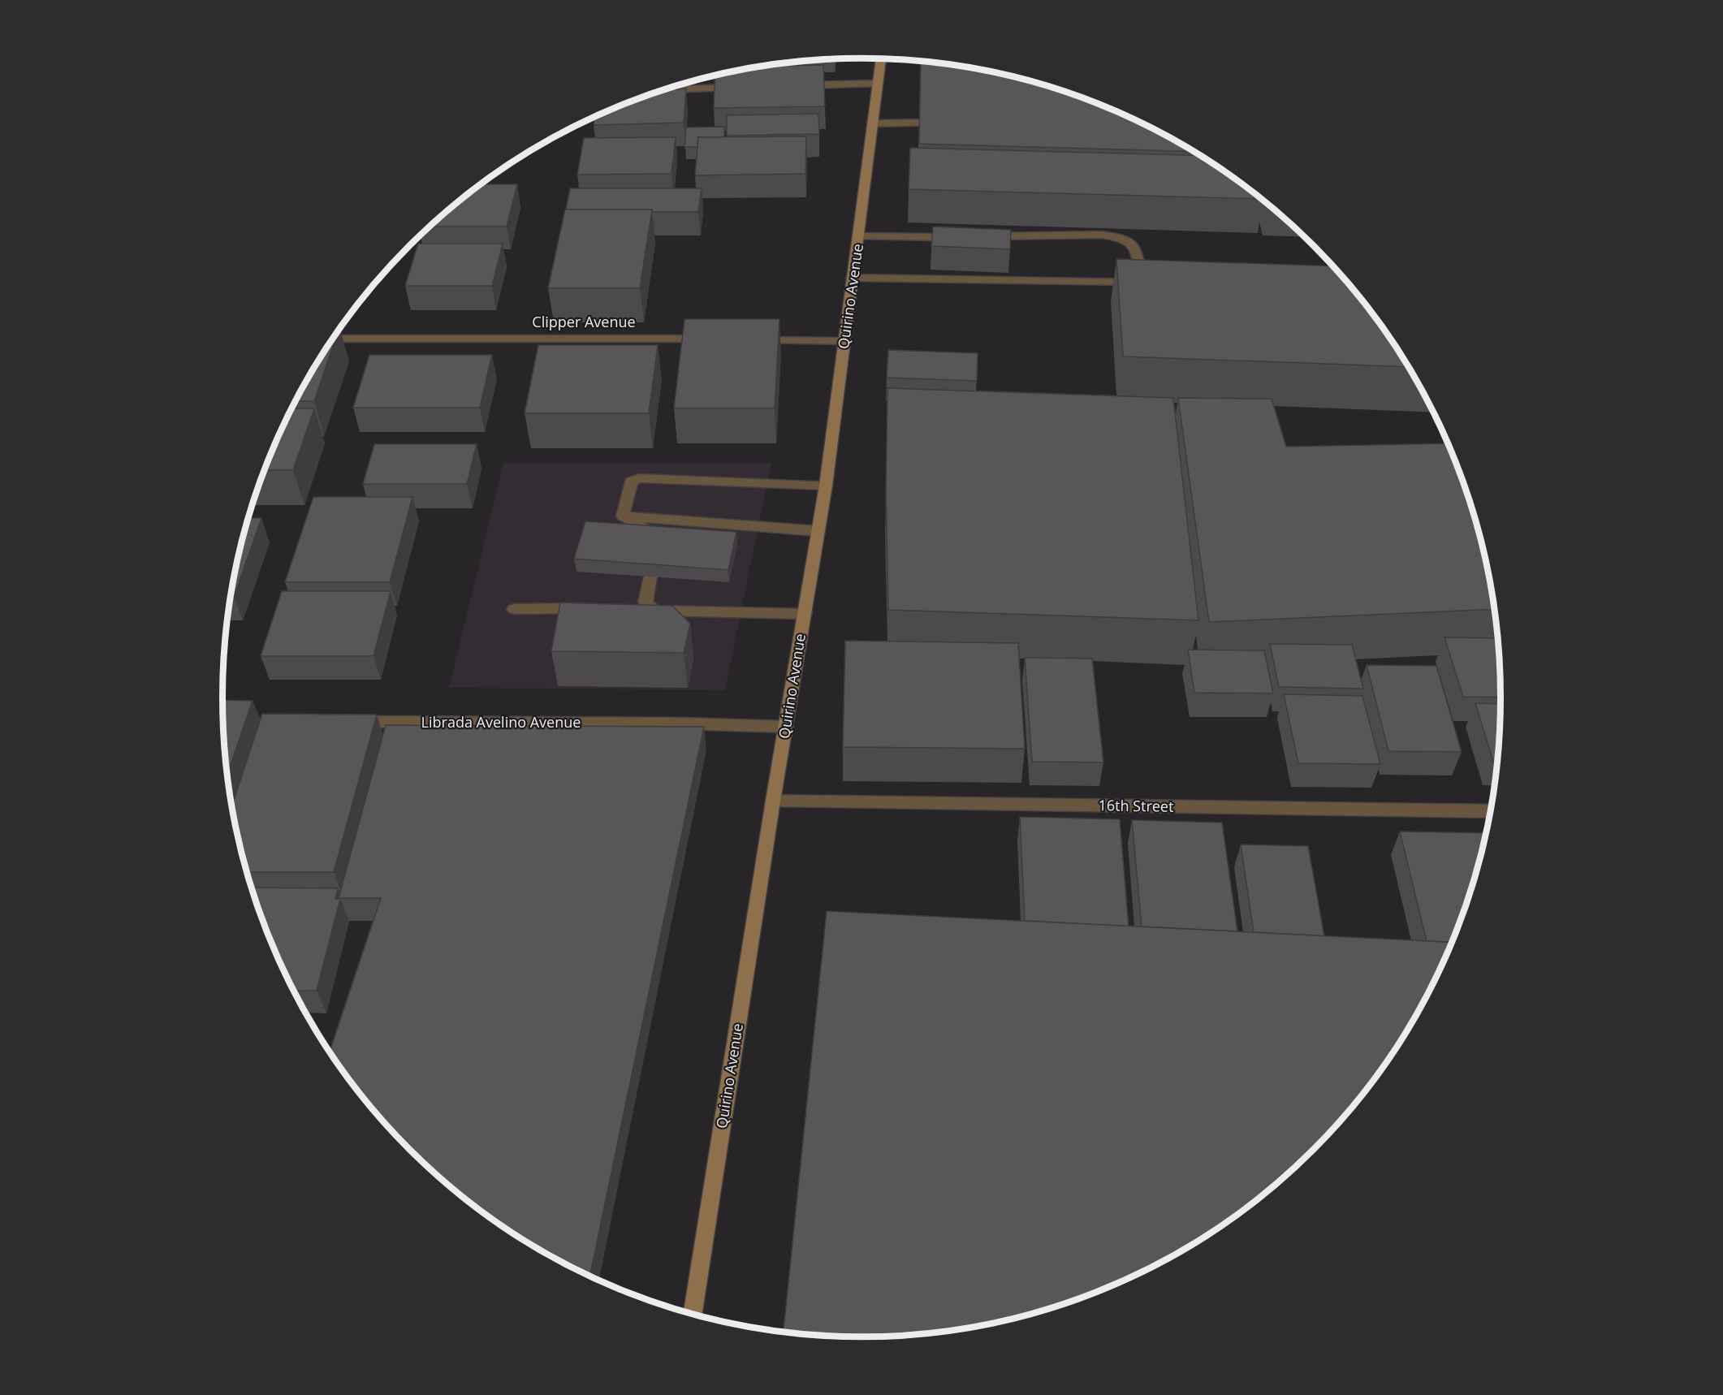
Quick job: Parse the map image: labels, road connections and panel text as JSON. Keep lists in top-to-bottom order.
{
  "streets": {
    "main road": ["Quirino Avenue"],
    "street": ["Clipper Avenue", "Librada Avelino Avenue", "16th Street"]
  },
  "crossings": [
    ["Quirino Avenue", "Librada Avelino Avenue"],
    ["Quirino Avenue", "16th Street"]
  ]
}
